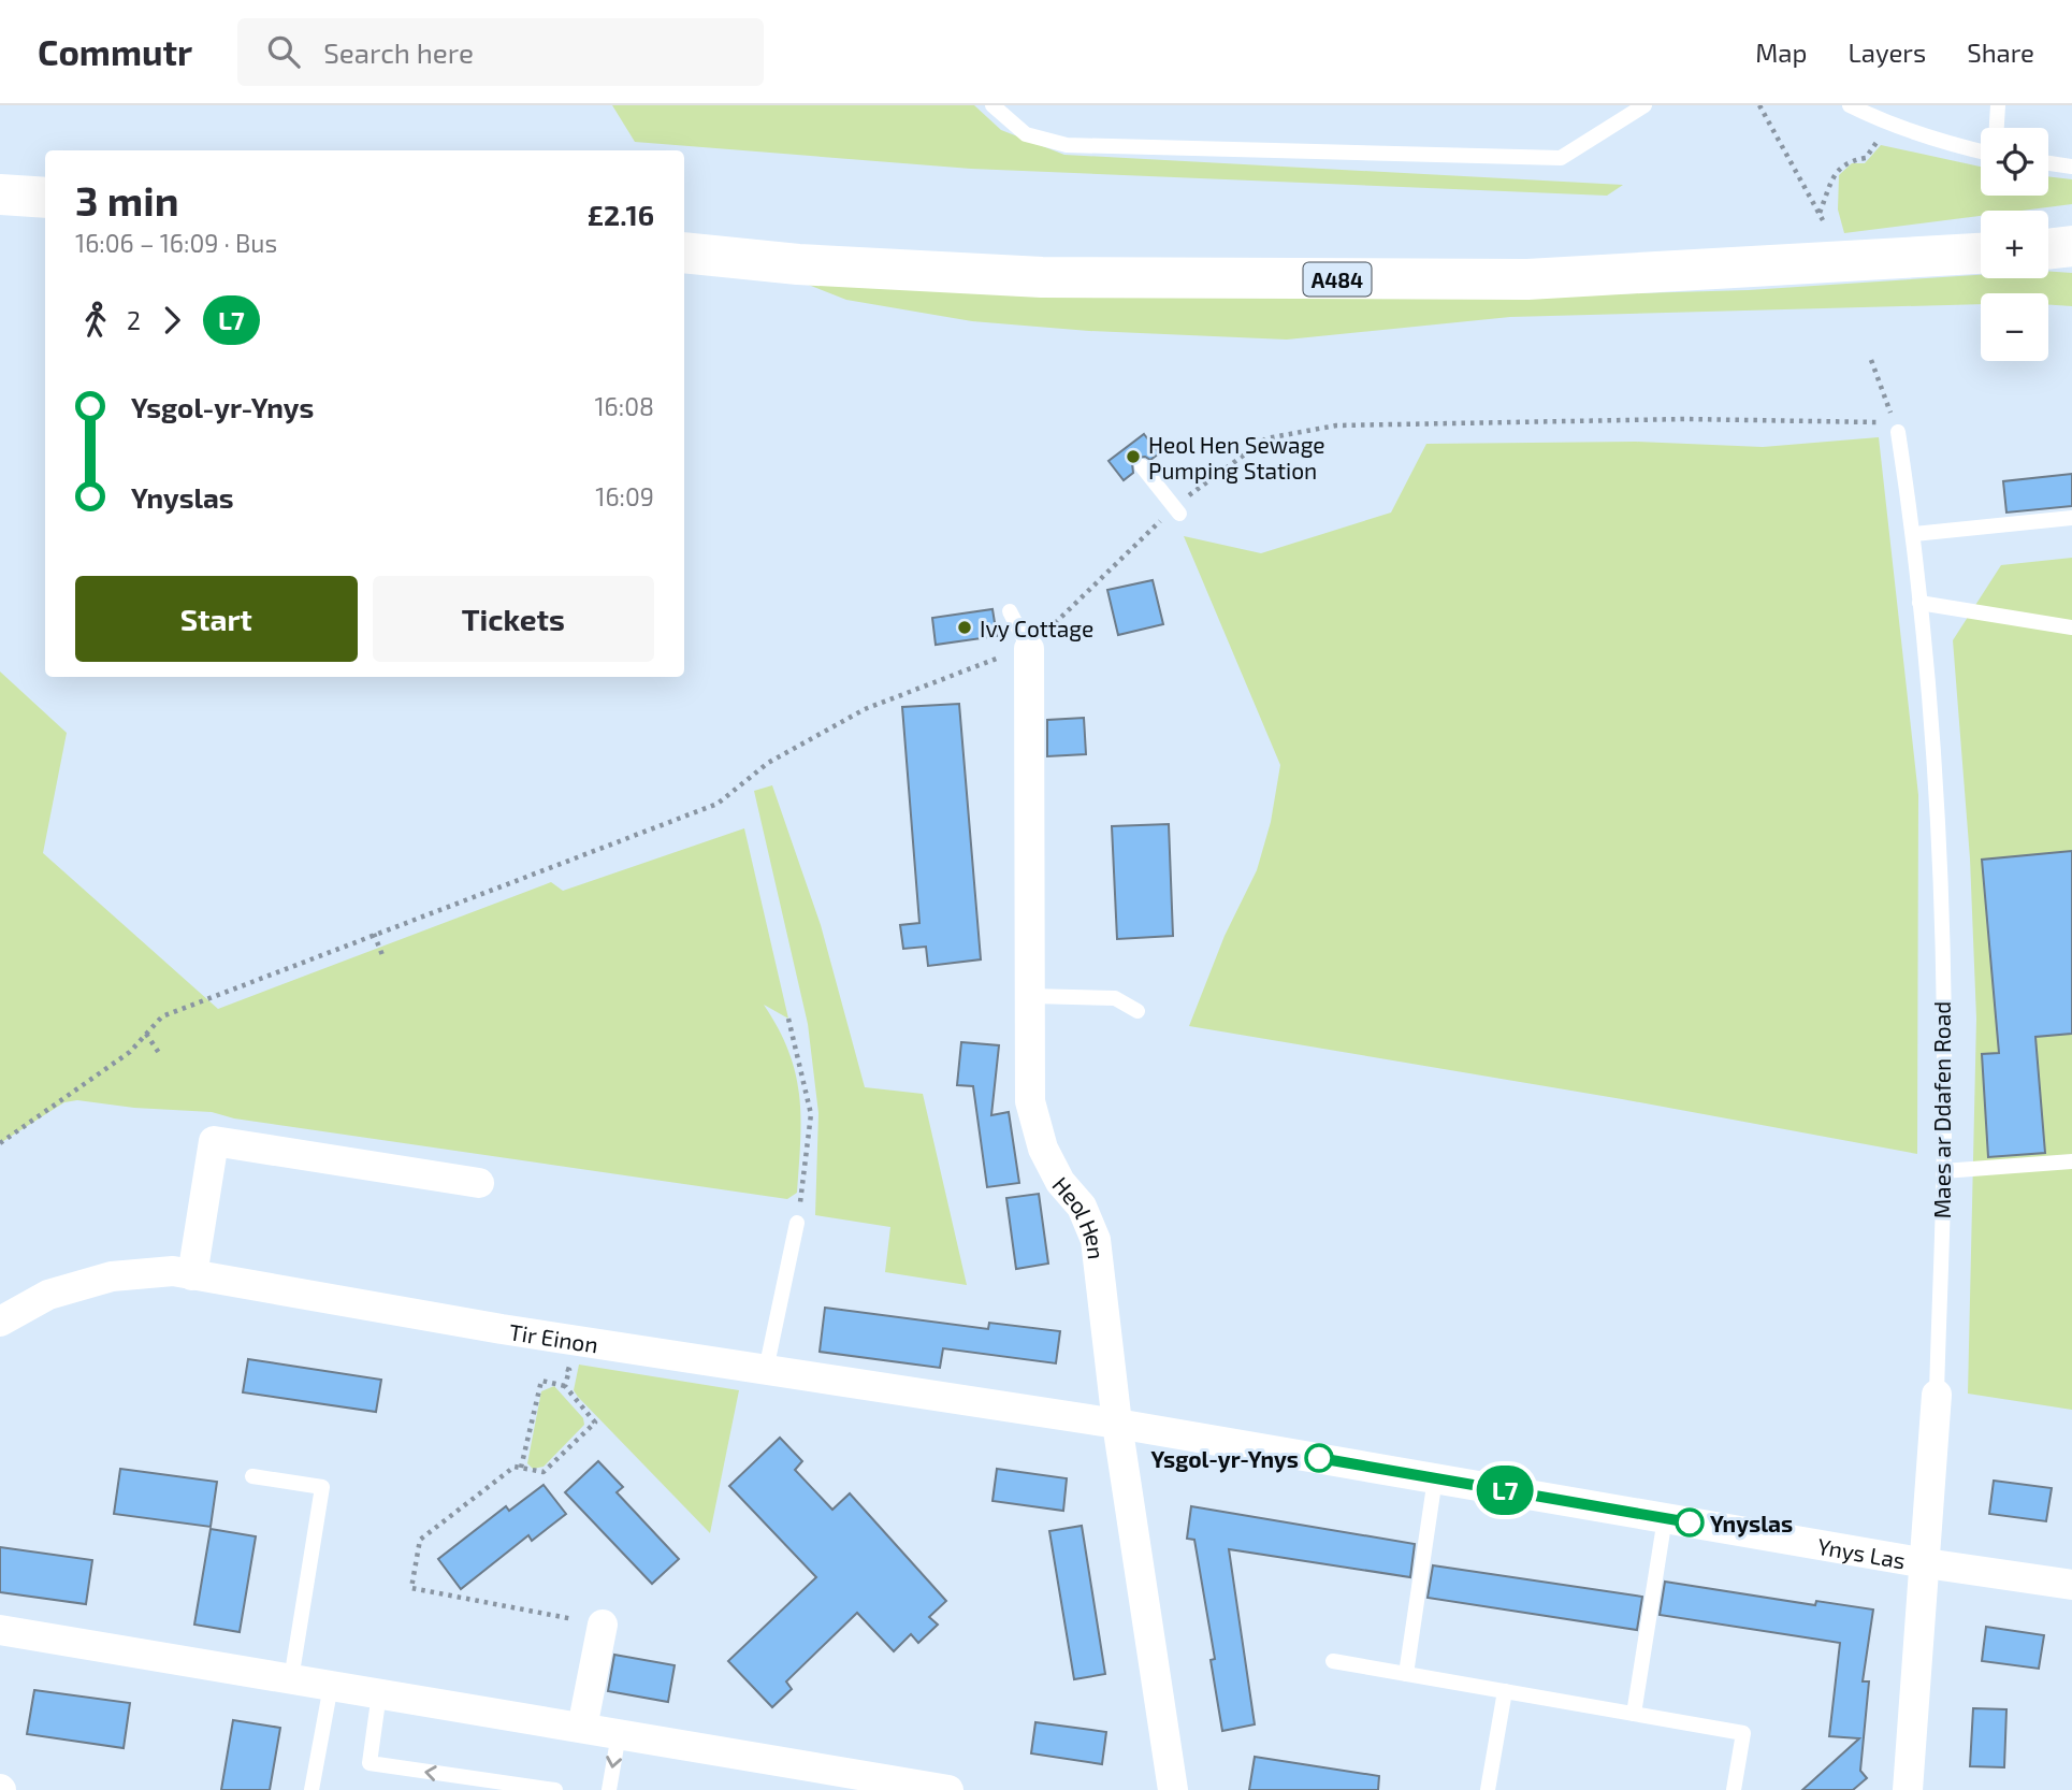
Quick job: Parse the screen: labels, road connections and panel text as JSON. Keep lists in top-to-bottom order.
{
  "streets": {
    "main road": ["A484"],
    "street": [
      "Maes ar Ddafen Road",
      "Heol Hen",
      "Tir Einon",
      "Ynys Las"
    ]
  },
  "crossings": [
    ["Maes ar Ddafen Road", "Ynys Las"],
    ["Heol Hen", "Tir Einon"],
    ["Heol Hen", "Ynys Las"],
    ["Tir Einon", "Ynys Las"]
  ],
  "places": [
    "Heol Hen Sewage Pumping Station",
    "Ivy Cottage",
    "Ysgol-yr-Ynys",
    "Ynyslas"
  ],
  "lines": ["bus line L7"],
  "page": {
    "header": "Commutr",
    "search": "Search here",
    "nav": ["Map", "Layers", "Share"],
    "on_map": "L7",
    "map_buttons": ["+", "−"],
    "heading": ["3 min", "16:06 – 16:09 · Bus", "£2.16"],
    "legs": ["2", "L7"],
    "list": [
      {
        "name": "Ysgol-yr-Ynys",
        "value": "16:08"
      },
      {
        "name": "Ynyslas",
        "value": "16:09"
      }
    ],
    "buttons": ["Start", "Tickets"]
  }
}
